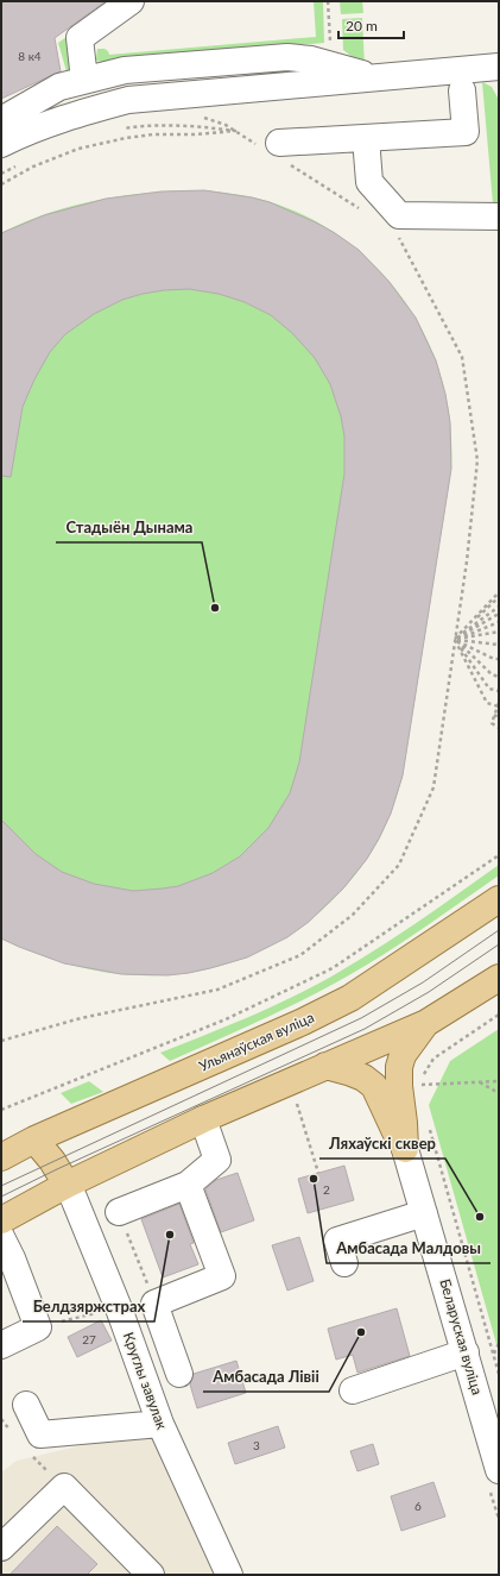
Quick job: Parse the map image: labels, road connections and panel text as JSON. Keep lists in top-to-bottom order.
{
  "streets": {
    "main road": ["Ульянаўская вуліца"],
    "street": ["Беларуская вуліца", "Круглы завулак"]
  },
  "places": [
    "Стадыён Дынама",
    "Амбасада Малдовы",
    "Ляхаўскі сквер",
    "Белдзяржстрах",
    "Амбасада Лівіі"
  ],
  "house_numbers": [
    "8 к4",
    "2",
    "27",
    "3",
    "6"
  ],
  "scale_bar": "20 m"
}
